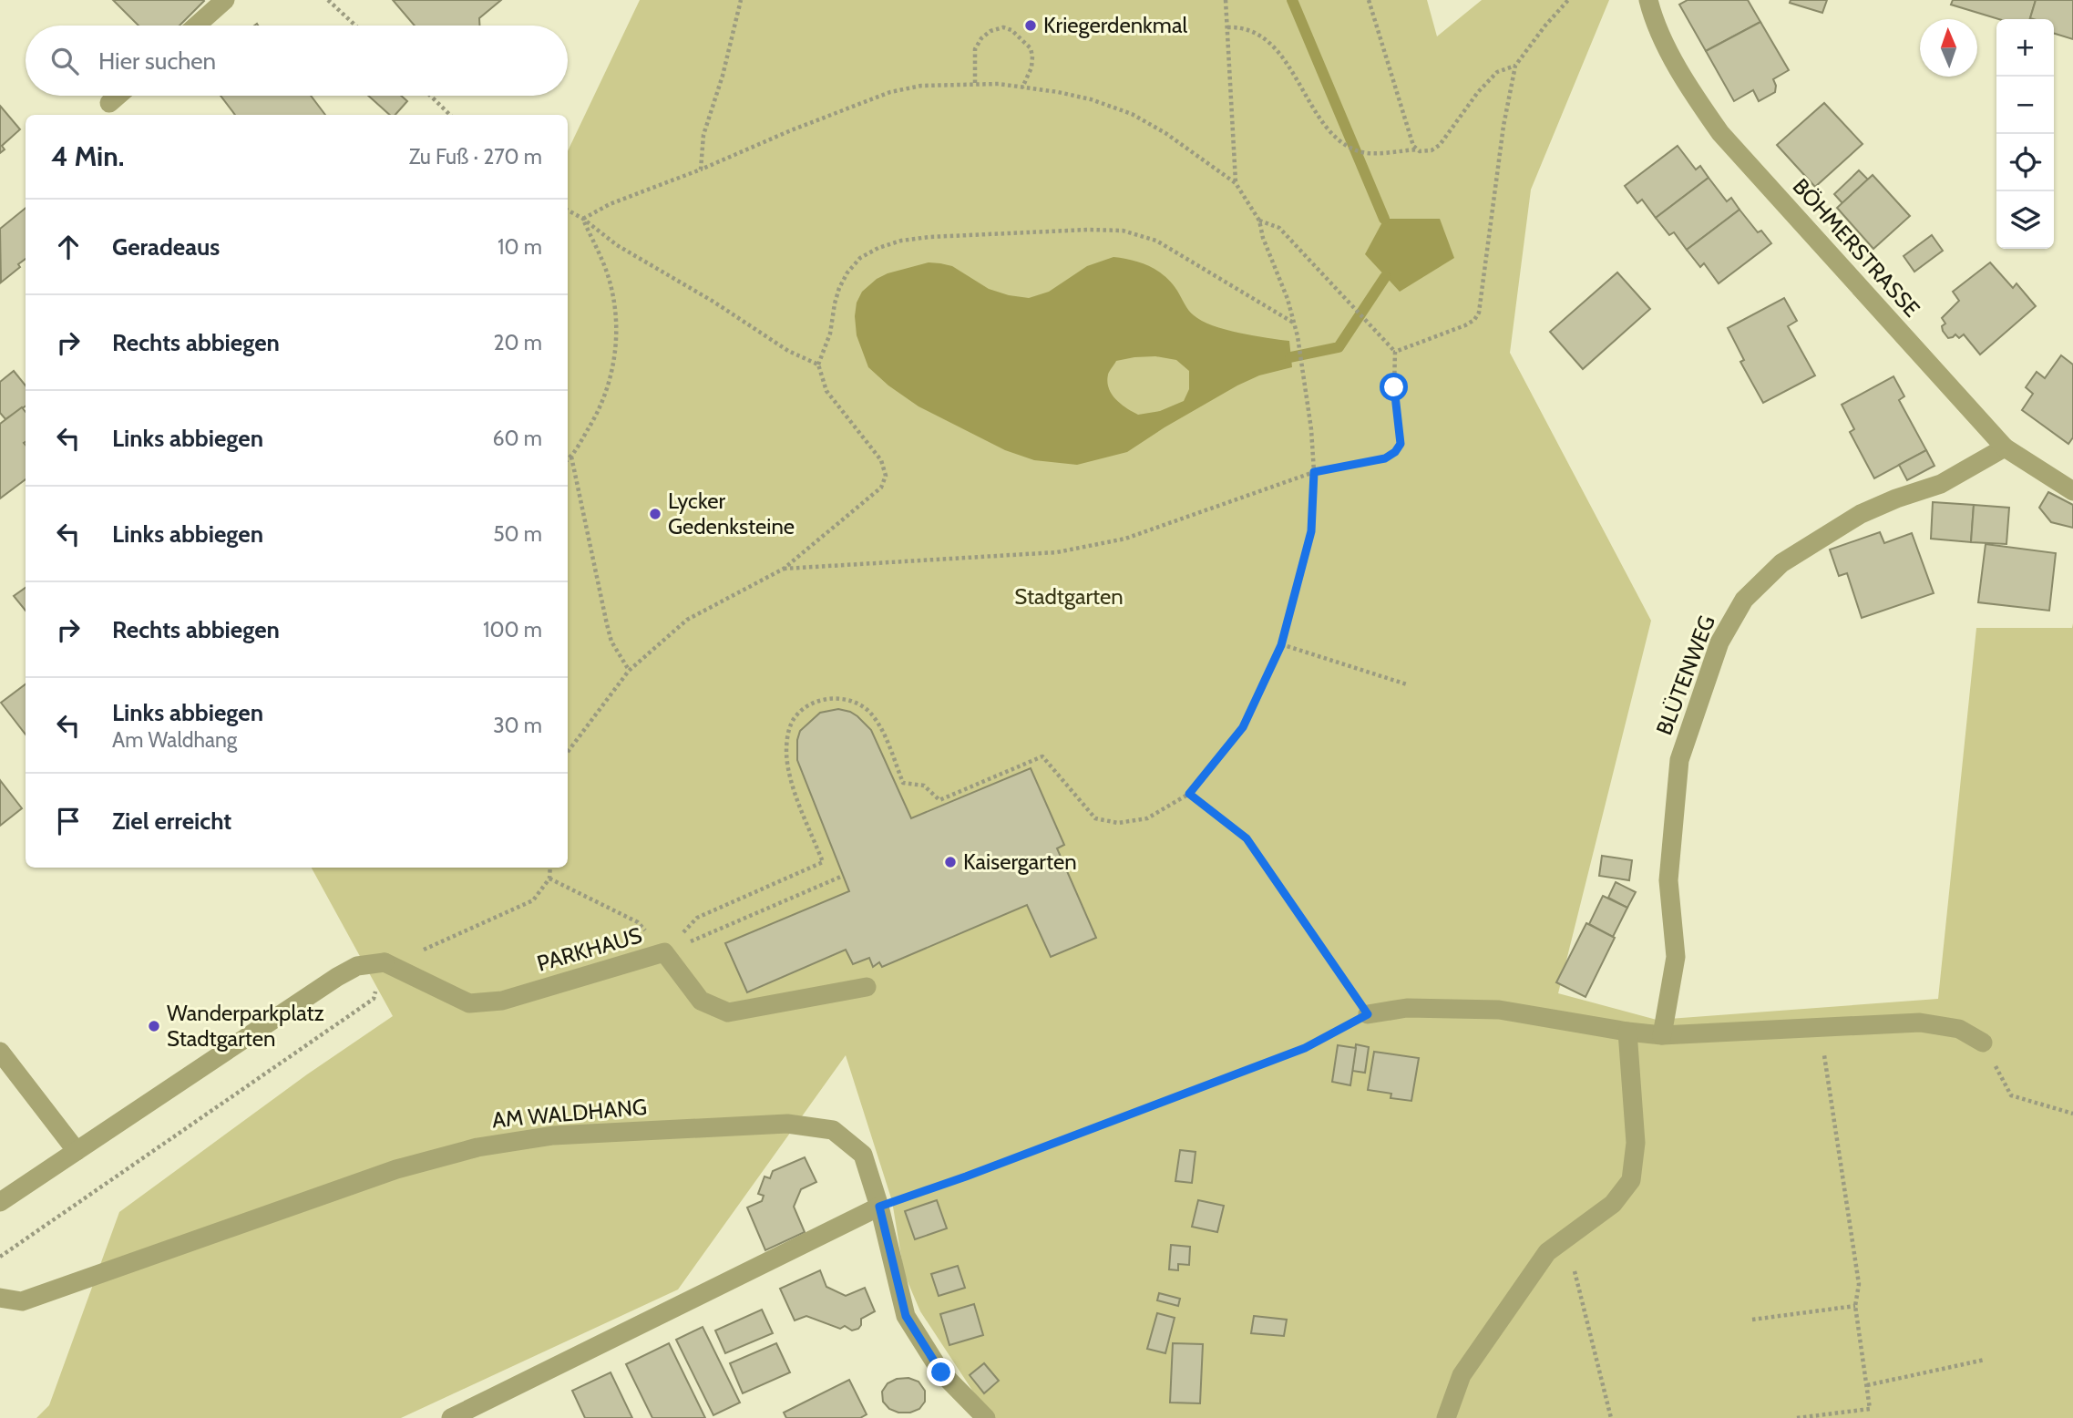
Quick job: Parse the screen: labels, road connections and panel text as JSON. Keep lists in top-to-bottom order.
{
  "streets": {
    "street": [
      "BÖHMERSTRASSE",
      "BLÜTENWEG",
      "PARKHAUS",
      "AM WALDHANG"
    ]
  },
  "crossings": [
    ["BÖHMERSTRASSE", "BLÜTENWEG"]
  ],
  "parks": ["Stadtgarten"],
  "places": [
    "Kriegerdenkmal",
    "Lycker Gedenksteine",
    "Kaisergarten",
    "Wanderparkplatz Stadtgarten"
  ],
  "north": "top",
  "page": {
    "map_buttons": ["+", "−"],
    "search": "Hier suchen",
    "heading": ["4 Min.", "Zu Fuß · 270 m"],
    "list": [
      ["Geradeaus", "10 m"],
      ["Rechts abbiegen", "20 m"],
      ["Links abbiegen", "60 m"],
      ["Links abbiegen", "50 m"],
      ["Rechts abbiegen", "100 m"],
      ["Links abbiegen", "Am Waldhang", "30 m"],
      "Ziel erreicht"
    ]
  }
}
